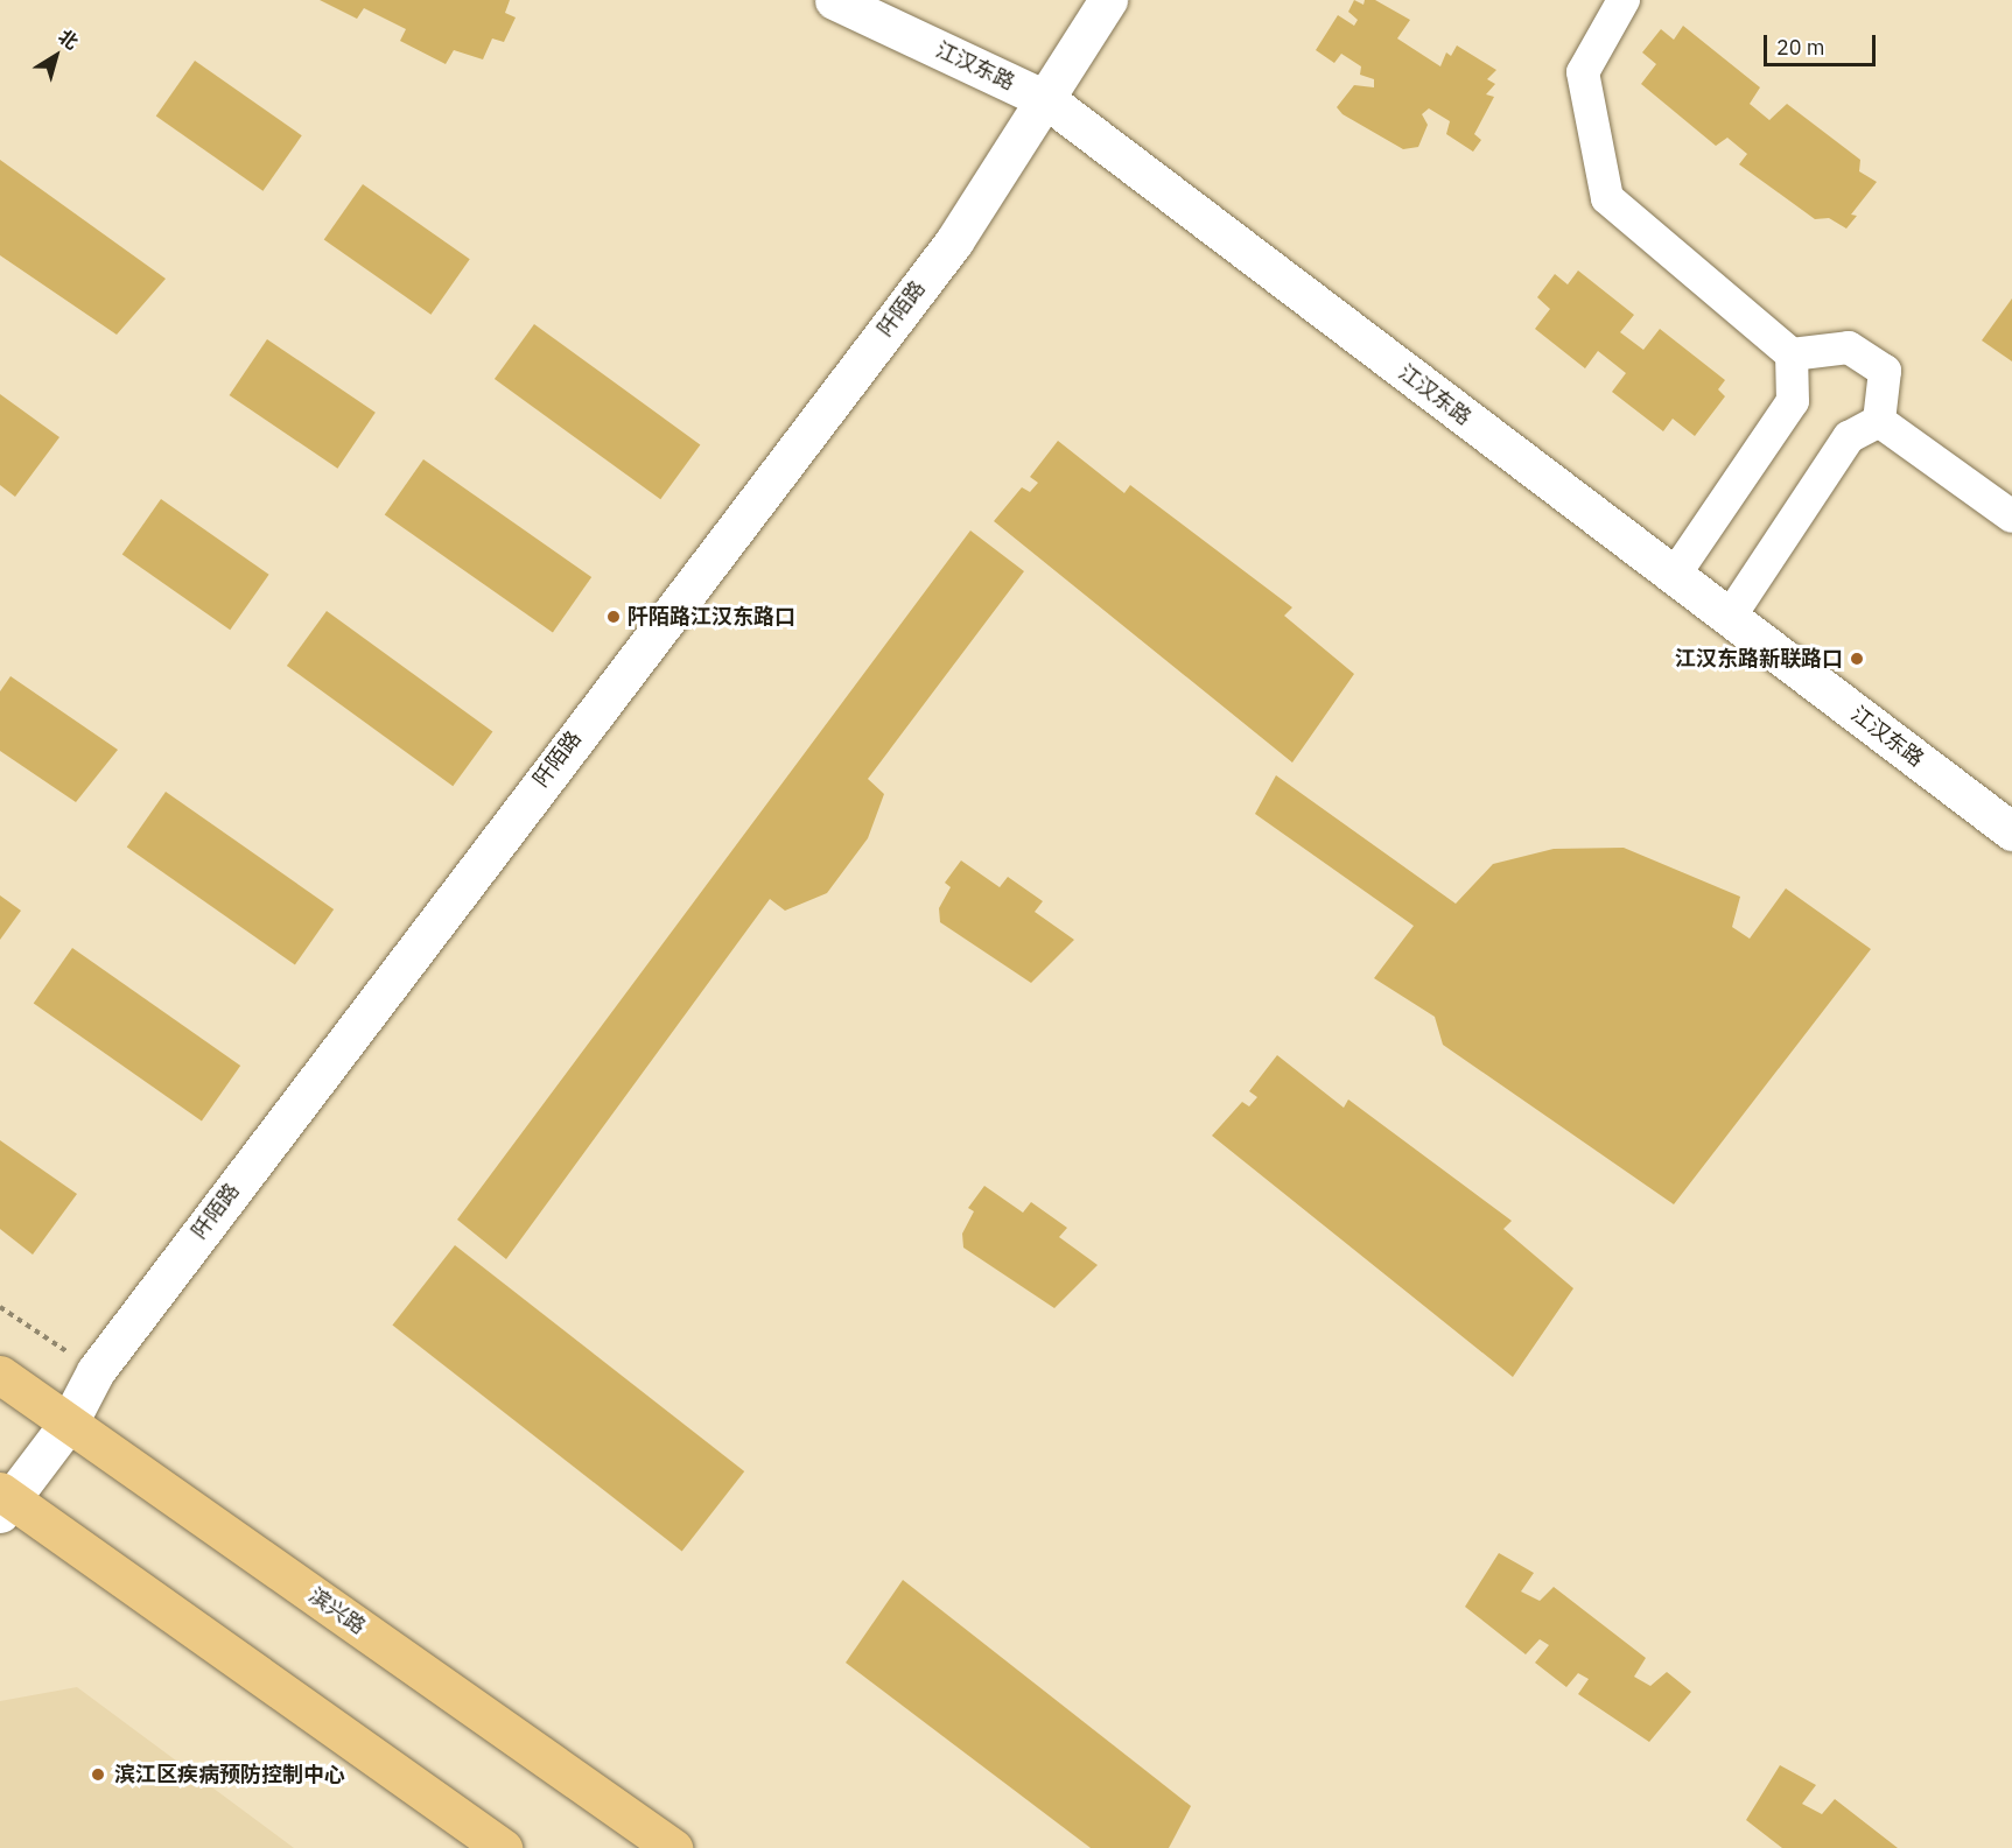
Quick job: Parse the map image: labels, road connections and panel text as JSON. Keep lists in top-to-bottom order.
{
  "streets": {
    "main road": ["滨兴路"],
    "street": ["江汉东路", "阡陌路"]
  },
  "crossings": [
    ["江汉东路", "阡陌路"],
    ["阡陌路", "滨兴路"]
  ],
  "places": ["阡陌路江汉东路口", "江汉东路新联路口", "滨江区疾病预防控制中心"],
  "scale_bar": "20 m",
  "north": "top right"
}
